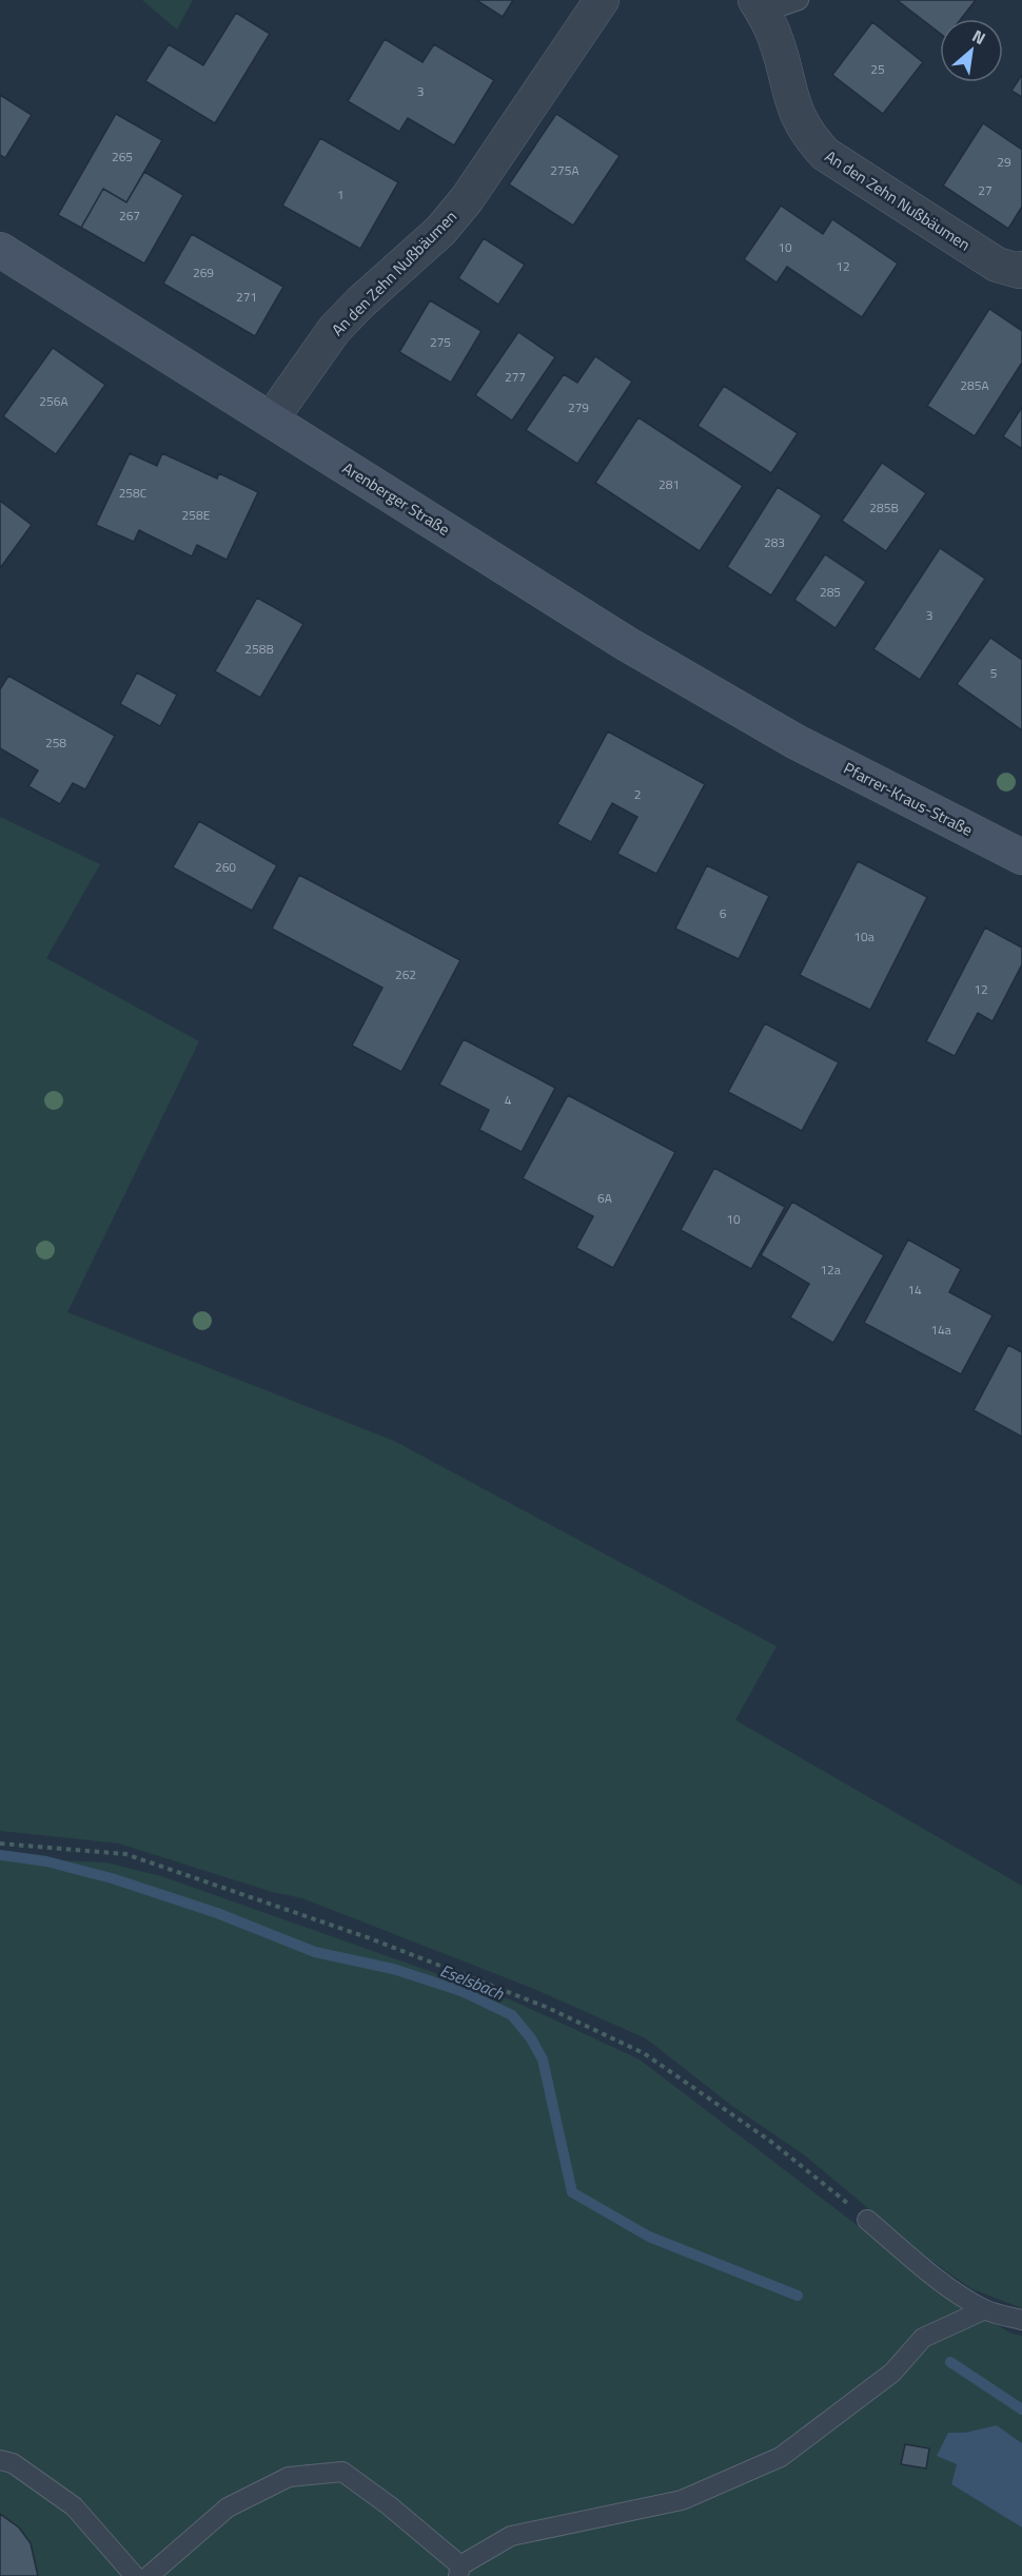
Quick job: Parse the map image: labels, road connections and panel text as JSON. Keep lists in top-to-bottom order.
{
  "streets": {
    "street": ["An den Zehn Nußbäumen", "Arenberger Straße", "Pfarrer-Kraus-Straße"]
  },
  "crossings": [
    ["An den Zehn Nußbäumen", "Arenberger Straße"],
    ["Arenberger Straße", "Pfarrer-Kraus-Straße"]
  ],
  "water": ["Eselsbach"],
  "house_numbers": [
    "25",
    "3",
    "265",
    "29",
    "275A",
    "27",
    "1",
    "267",
    "10",
    "12",
    "269",
    "271",
    "275",
    "277",
    "285A",
    "256A",
    "279",
    "281",
    "258C",
    "285B",
    "258E",
    "283",
    "285",
    "3",
    "258B",
    "5",
    "258",
    "2",
    "260",
    "6",
    "10a",
    "262",
    "12",
    "4",
    "6A",
    "10",
    "12a",
    "14",
    "14a"
  ],
  "north": "top right"
}
